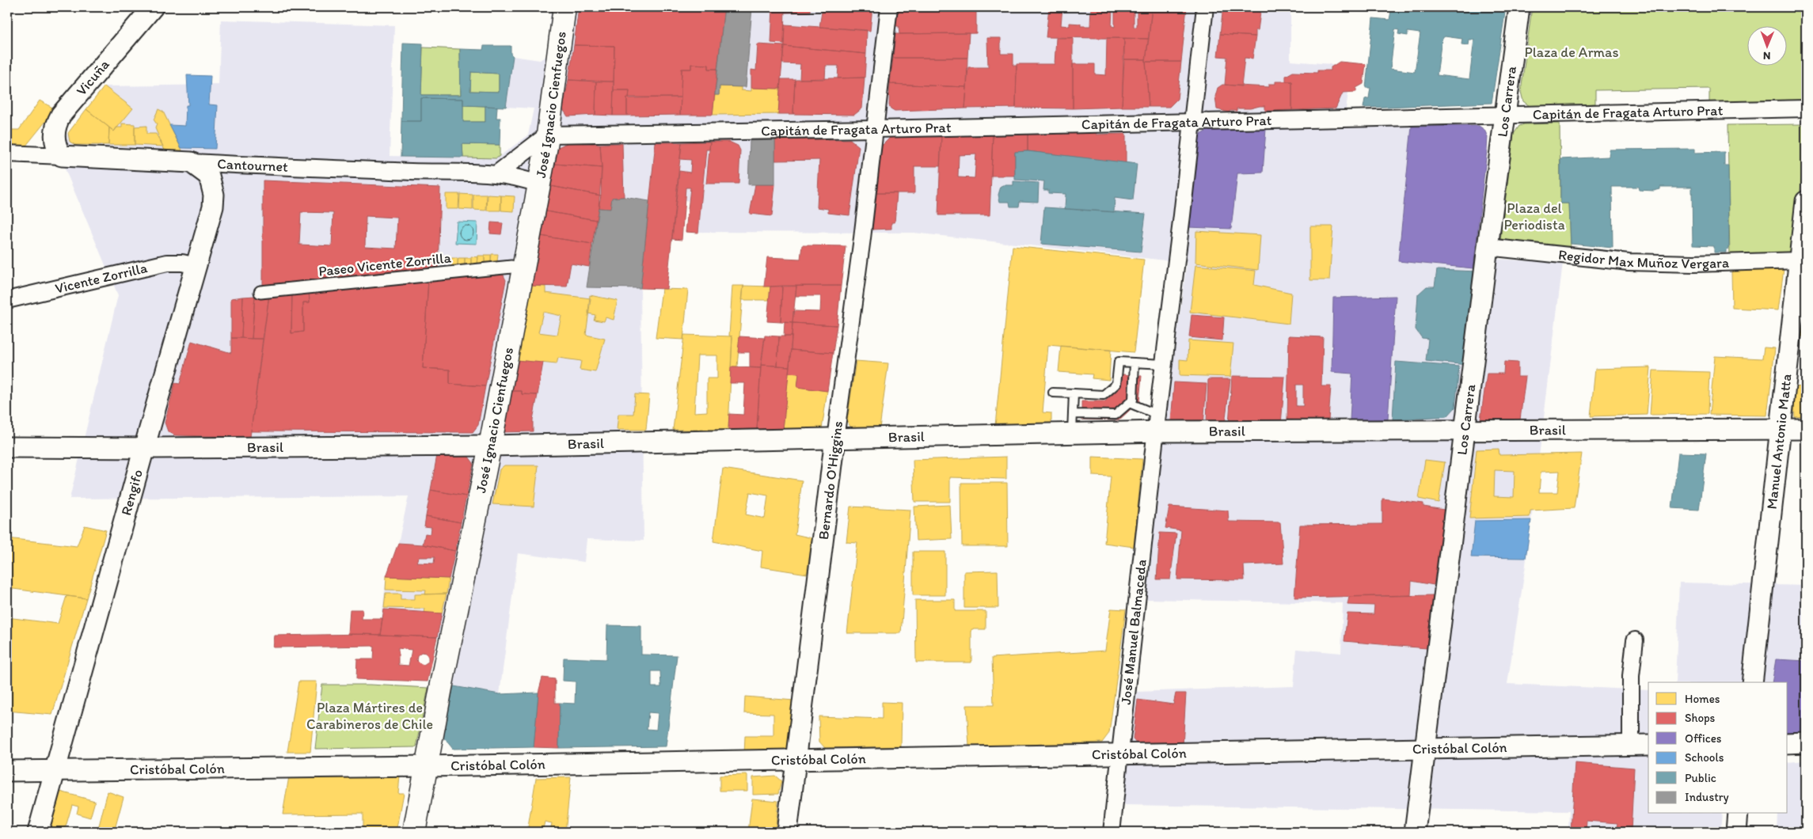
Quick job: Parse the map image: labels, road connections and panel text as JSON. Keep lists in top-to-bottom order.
{
  "streets": {
    "main road": ["José Ignacio Cienfuegos"],
    "street": [
      "Vicuña",
      "Los Carrera",
      "Capitán de Fragata Arturo Prat",
      "Cantournet",
      "Regidor Max Muñoz Vergara",
      "Paseo Vicente Zorrilla",
      "Vicente Zorrilla",
      "Brasil",
      "Manuel Antonio Matta",
      "Bernardo O'Higgins",
      "Rengifo",
      "José Manuel Balmaceda",
      "Cristóbal Colón"
    ]
  },
  "crossings": [
    ["Vicuña", "Cantournet"],
    ["Los Carrera", "Capitán de Fragata Arturo Prat"],
    ["Los Carrera", "Regidor Max Muñoz Vergara"],
    ["Los Carrera", "Brasil"],
    ["Los Carrera", "Cristóbal Colón"],
    ["José Ignacio Cienfuegos", "Capitán de Fragata Arturo Prat"],
    ["José Ignacio Cienfuegos", "Cantournet"],
    ["José Ignacio Cienfuegos", "Brasil"],
    ["José Ignacio Cienfuegos", "Cristóbal Colón"],
    ["Capitán de Fragata Arturo Prat", "Bernardo O'Higgins"],
    ["Capitán de Fragata Arturo Prat", "José Manuel Balmaceda"],
    ["Cantournet", "Rengifo"],
    ["Regidor Max Muñoz Vergara", "Manuel Antonio Matta"],
    ["Vicente Zorrilla", "Rengifo"],
    ["Brasil", "Manuel Antonio Matta"],
    ["Brasil", "Bernardo O'Higgins"],
    ["Brasil", "Rengifo"],
    ["Brasil", "José Manuel Balmaceda"],
    ["Bernardo O'Higgins", "Cristóbal Colón"],
    ["Rengifo", "Cristóbal Colón"],
    ["José Manuel Balmaceda", "Cristóbal Colón"]
  ],
  "parks": ["Plaza de Armas", "Plaza del Periodista", "Plaza Mártires de Carabineros de Chile"],
  "legend": [
    "Homes",
    "Shops",
    "Offices",
    "Schools",
    "Public",
    "Industry"
  ],
  "north": "bottom"
}
